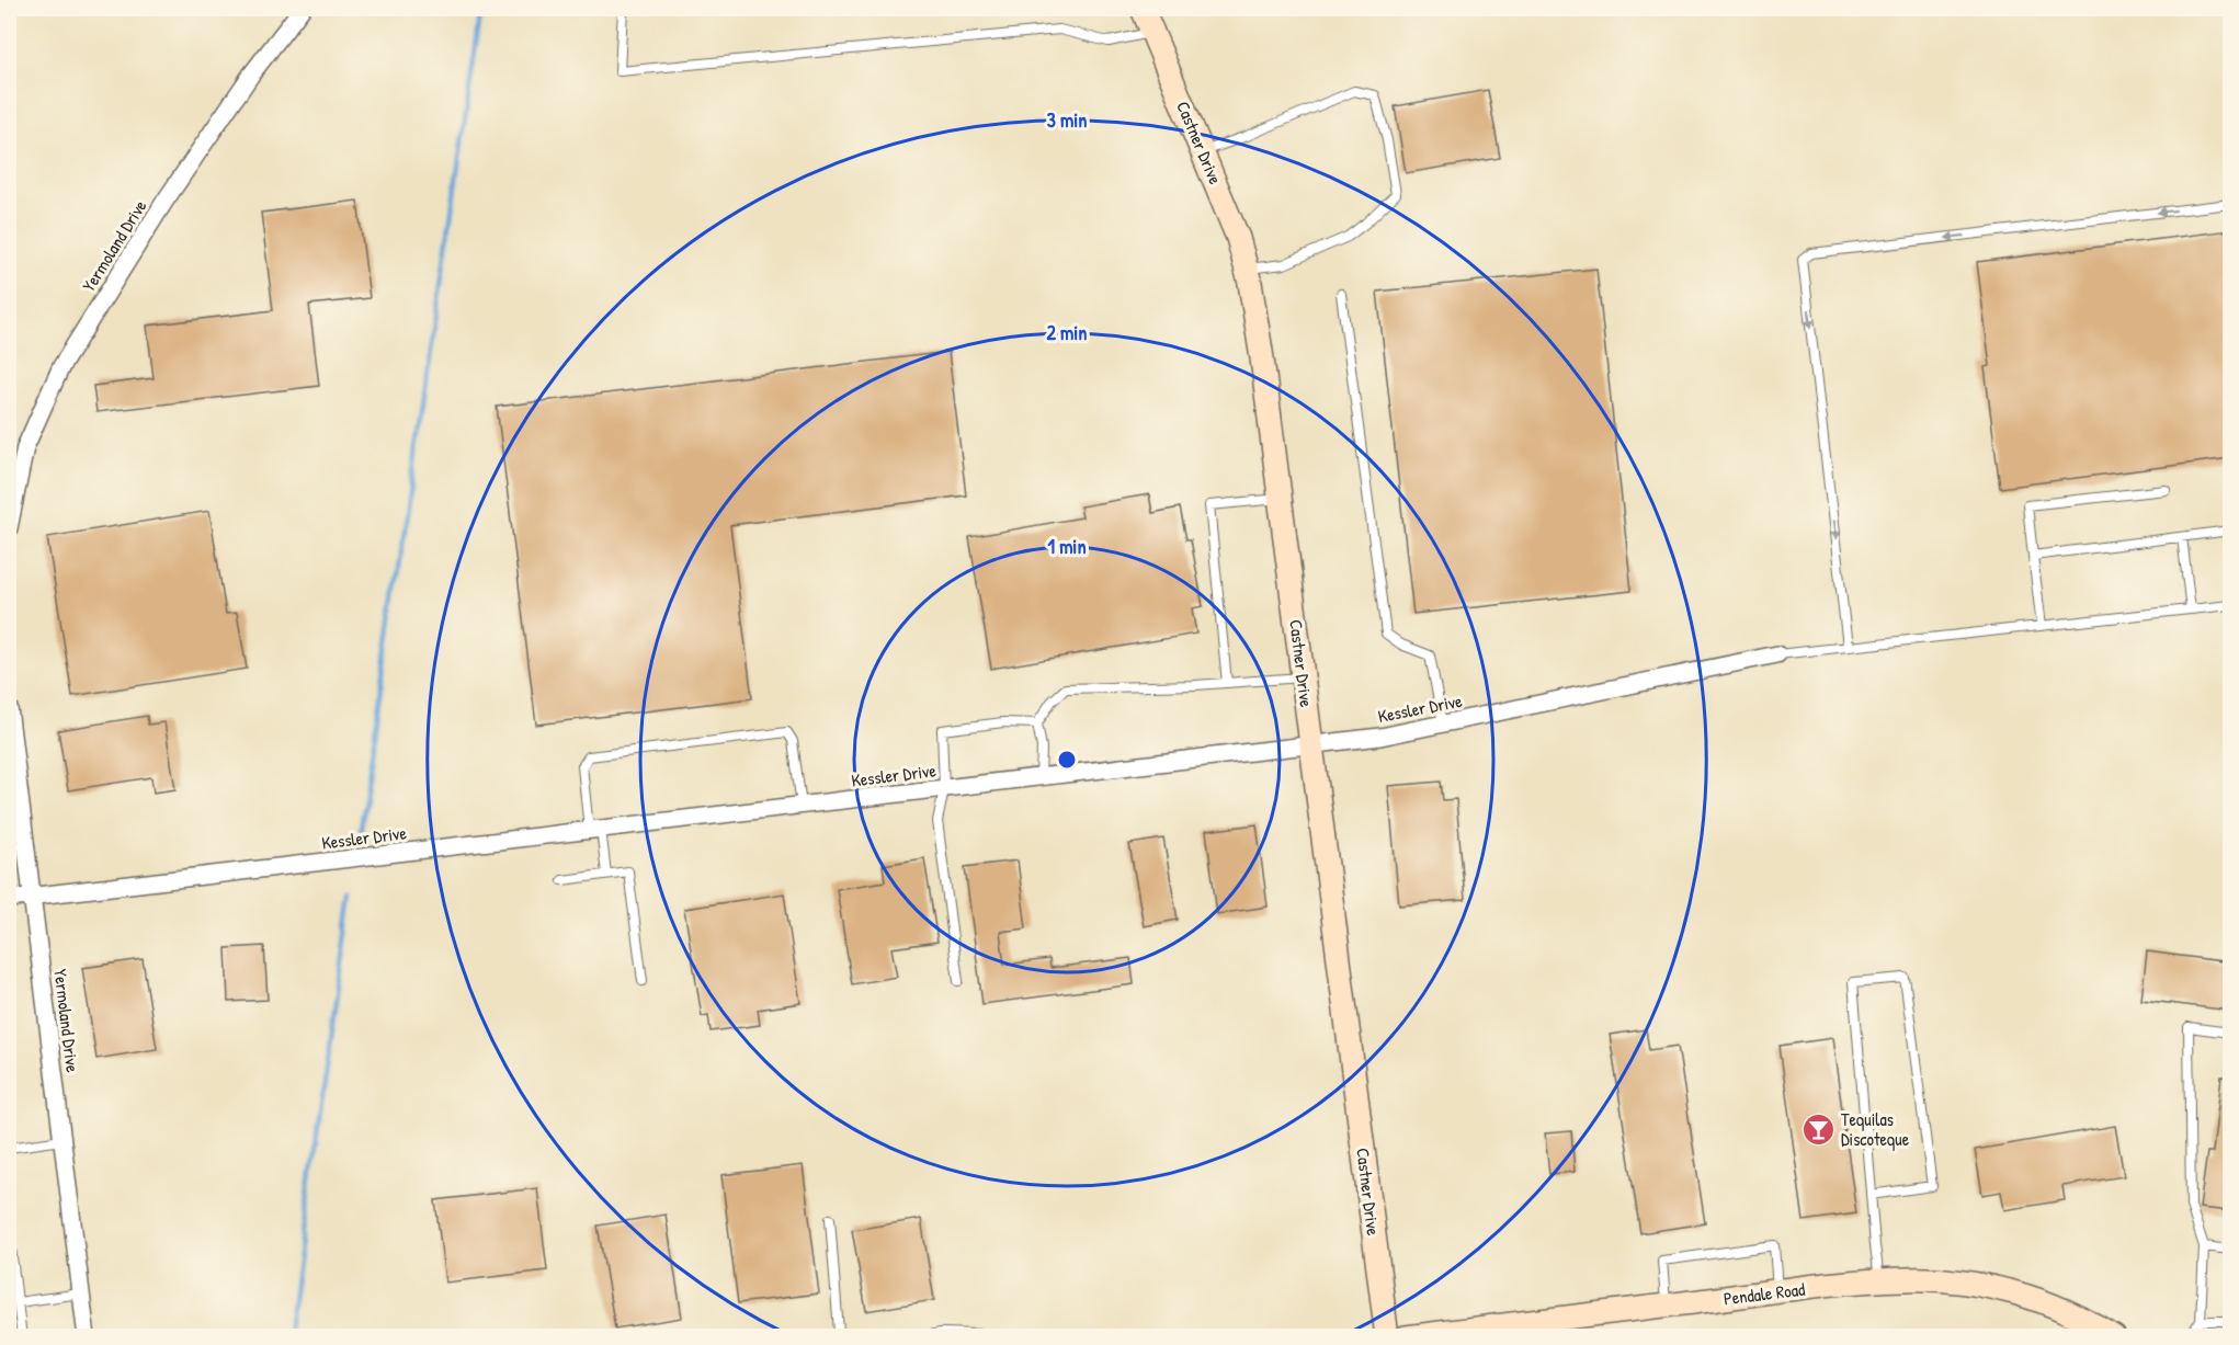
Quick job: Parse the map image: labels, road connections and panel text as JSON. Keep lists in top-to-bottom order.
{
  "streets": {
    "street": [
      "Castner Drive",
      "Yermoland Drive",
      "Kessler Drive",
      "Pendale Road"
    ]
  },
  "crossings": [
    ["Castner Drive", "Kessler Drive"],
    ["Yermoland Drive", "Kessler Drive"]
  ],
  "places": {
    "bar": ["Tequilas Discoteque"]
  },
  "rings": ["3 min", "2 min", "1 min"]
}
